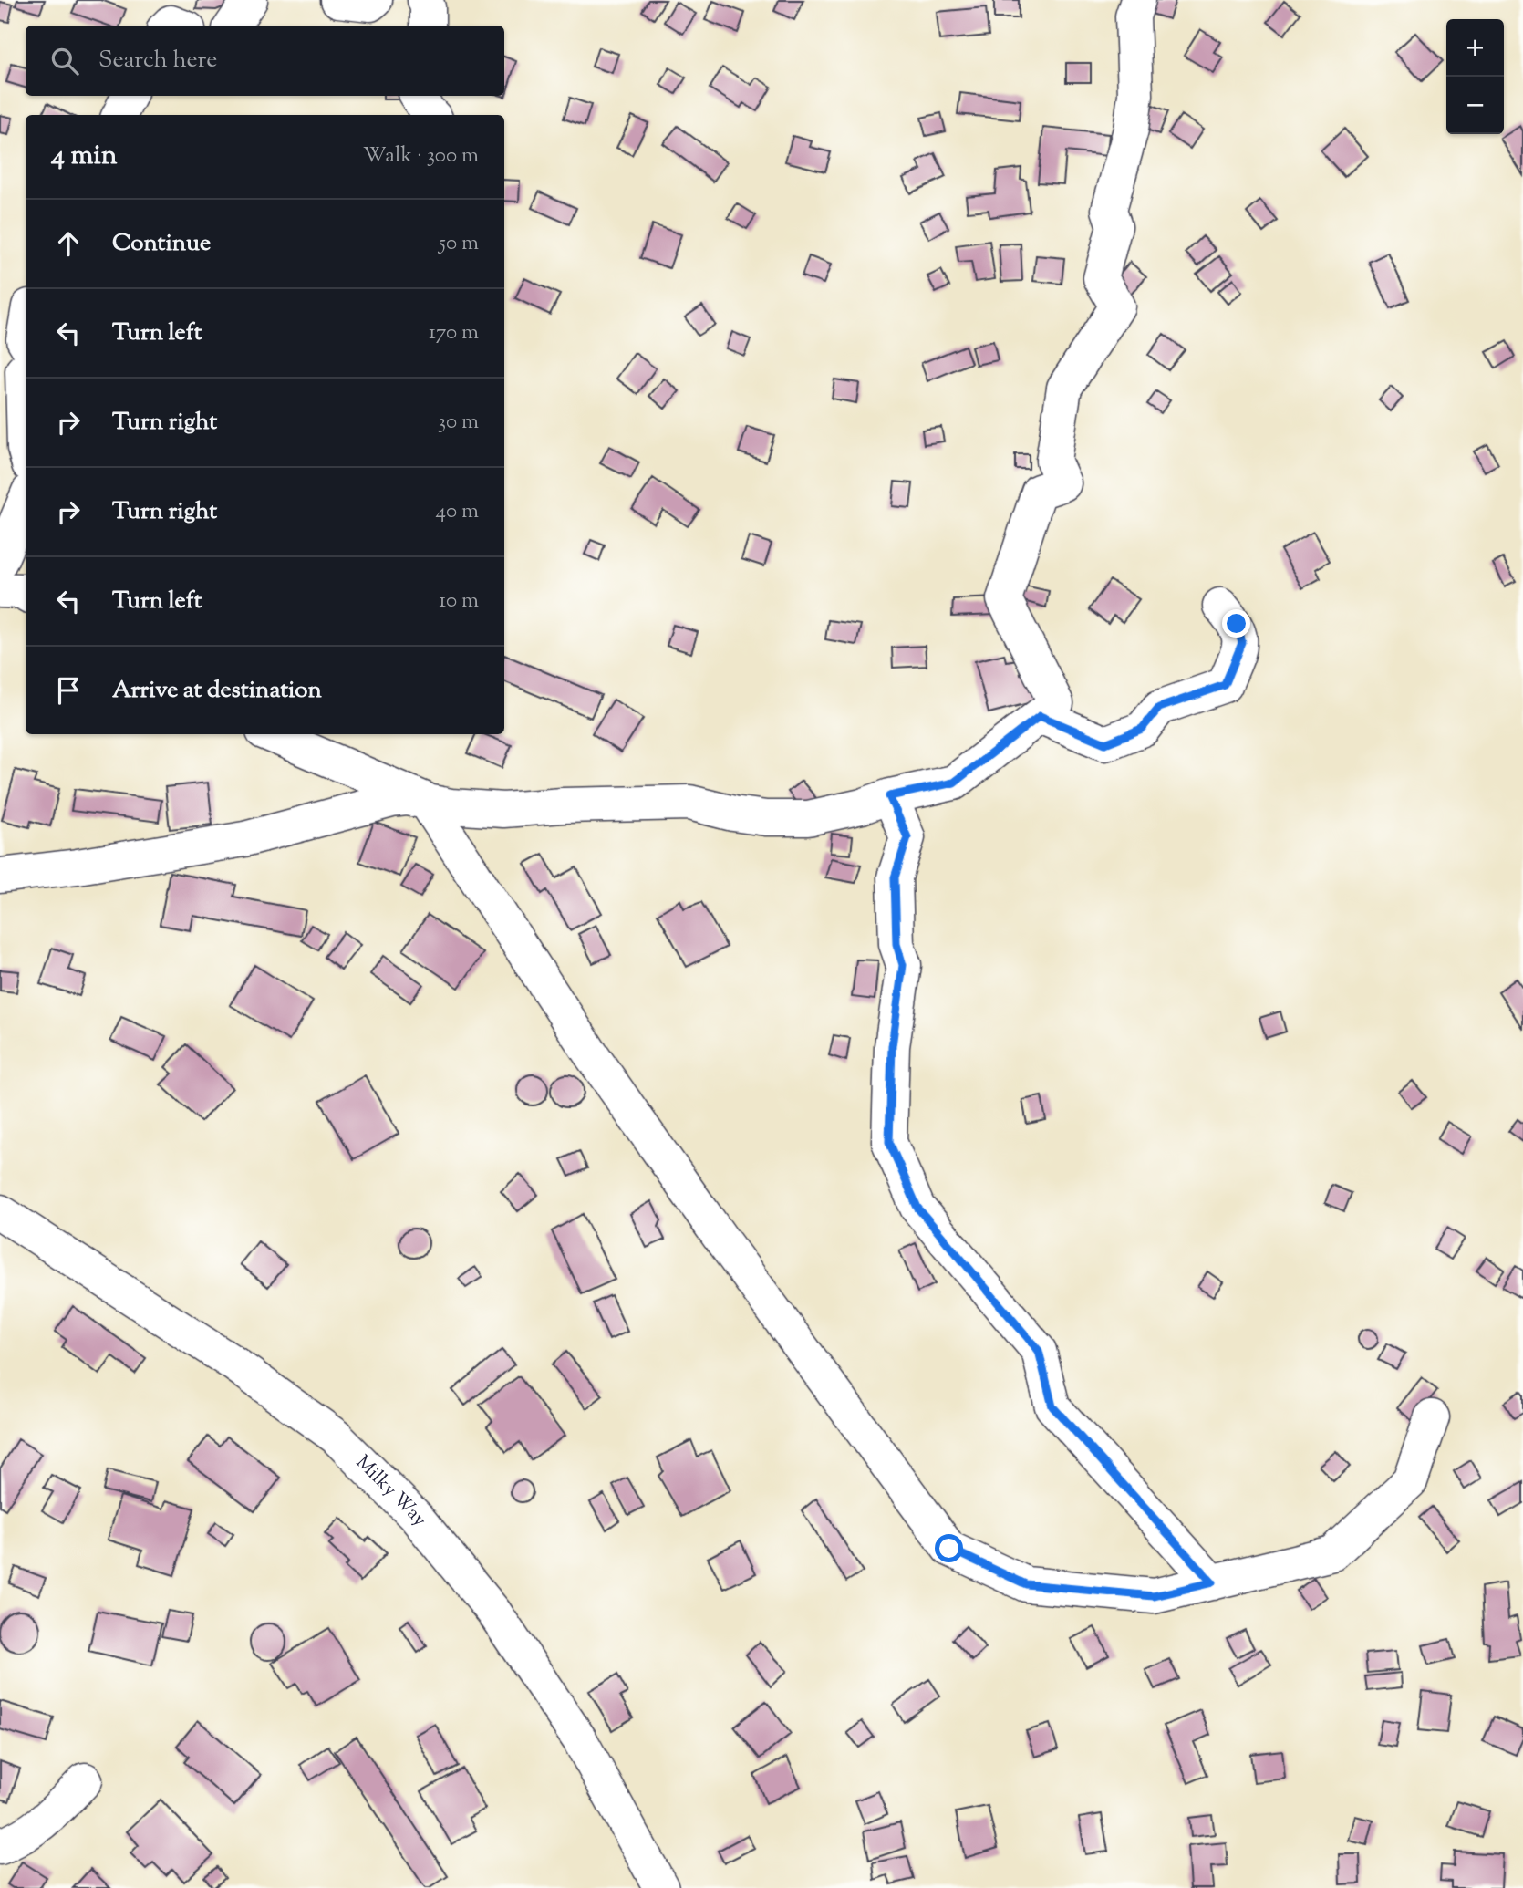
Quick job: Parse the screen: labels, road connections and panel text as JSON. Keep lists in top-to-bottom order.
{
  "streets": {
    "street": ["Milky Way"]
  },
  "page": {
    "map_buttons": ["+", "−"],
    "search": "Search here",
    "heading": ["4 min", "Walk · 300 m"],
    "list": [
      ["Continue", "50 m"],
      ["Turn left", "170 m"],
      ["Turn right", "30 m"],
      ["Turn right", "40 m"],
      ["Turn left", "10 m"],
      "Arrive at destination"
    ]
  }
}
